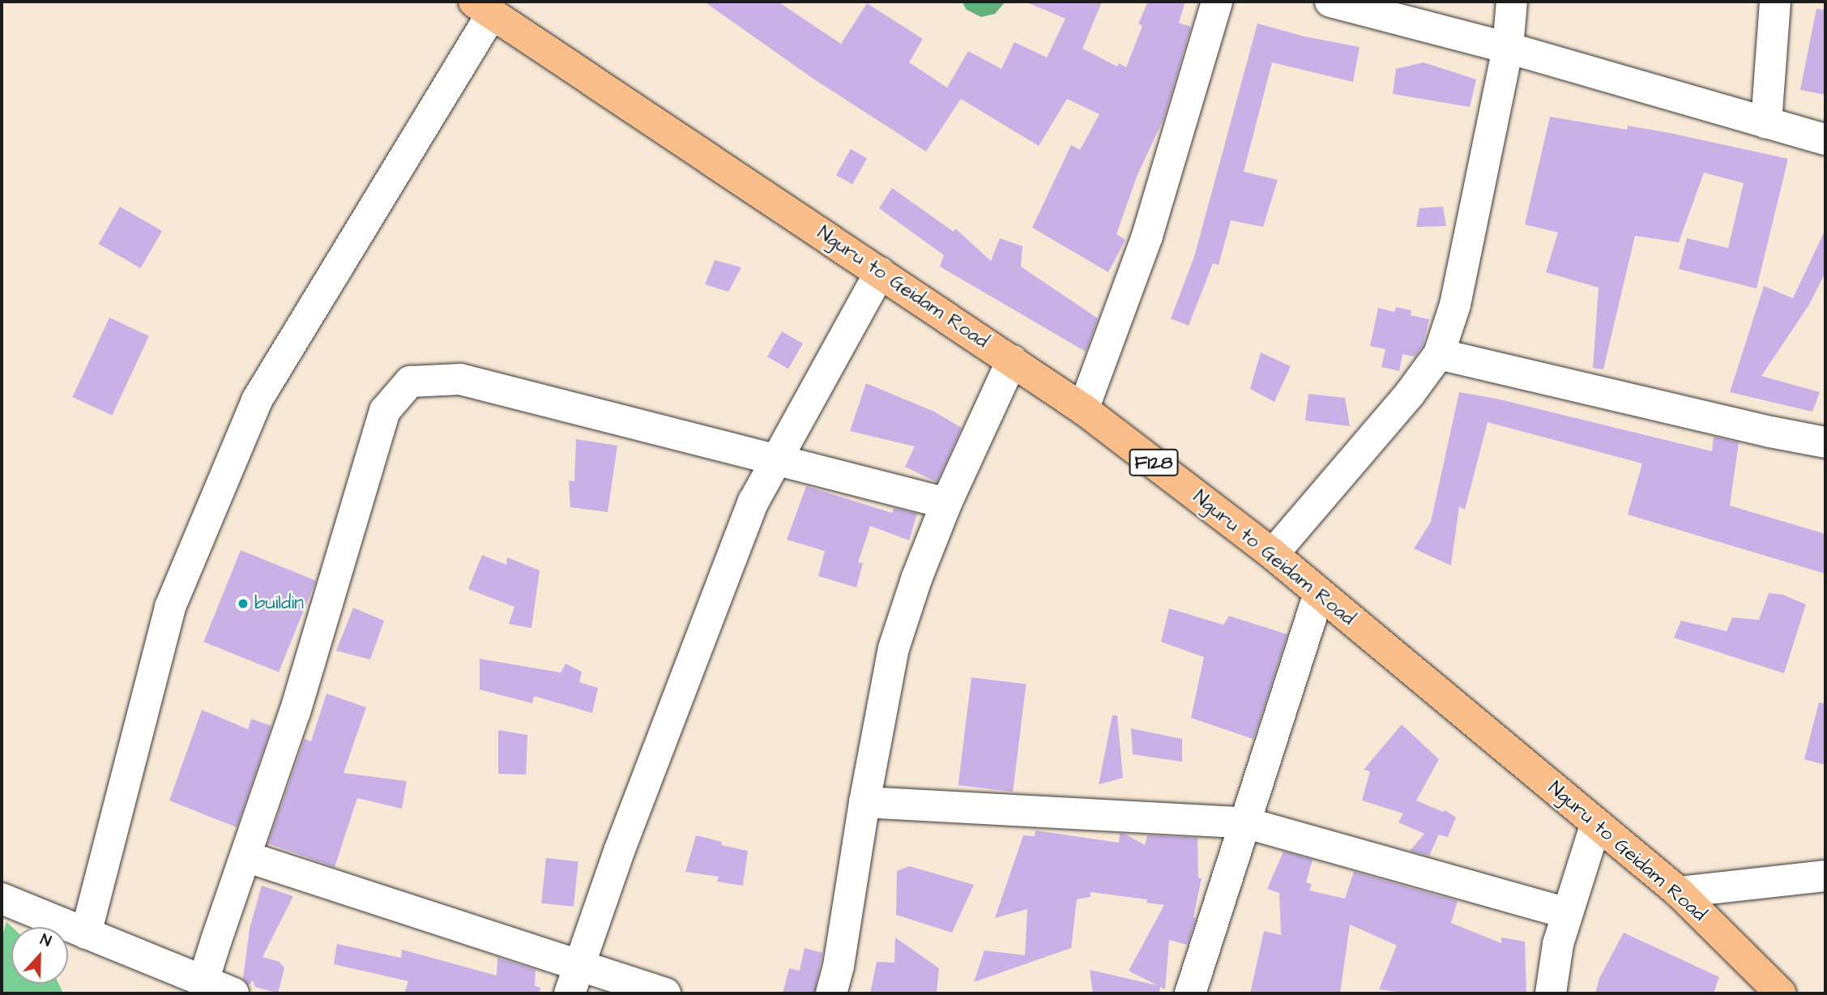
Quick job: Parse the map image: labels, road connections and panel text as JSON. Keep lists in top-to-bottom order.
{
  "streets": {
    "main road": ["Nguru to Geidam Road", "F128"]
  },
  "places": ["buildin"],
  "north": "top"
}
